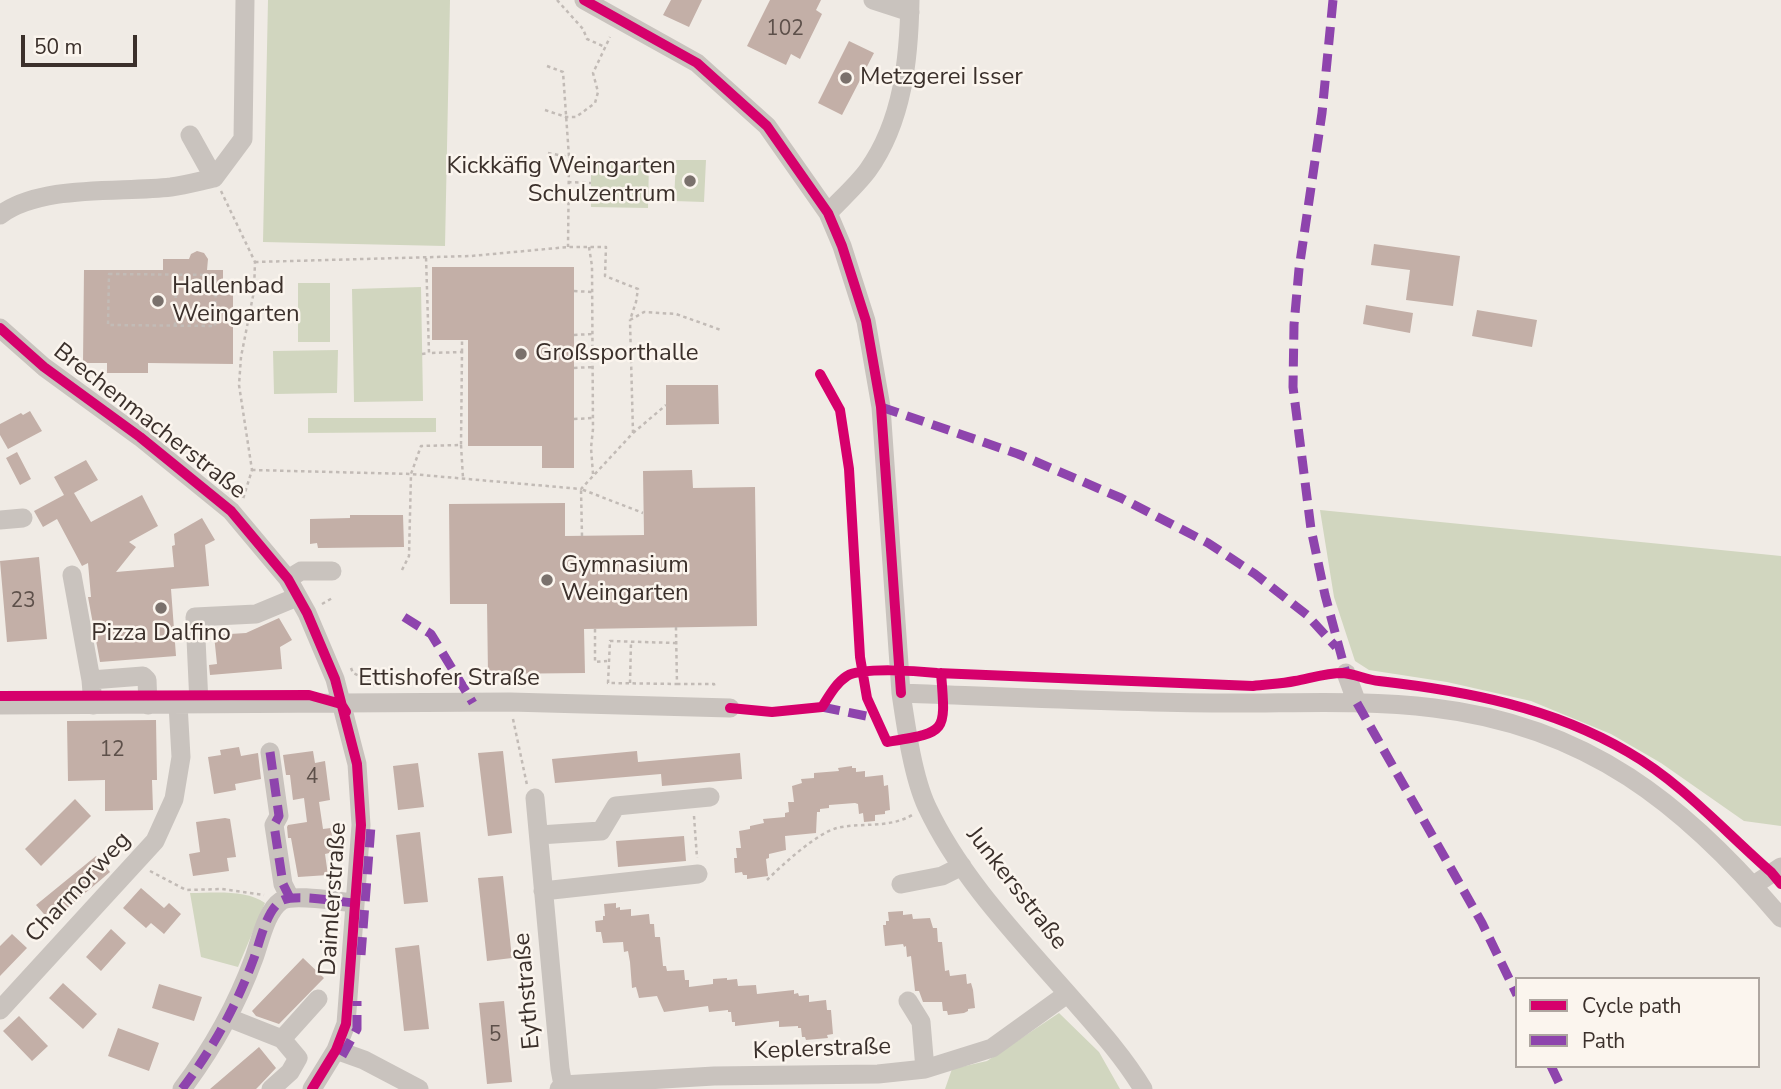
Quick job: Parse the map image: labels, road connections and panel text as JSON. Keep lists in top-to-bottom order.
{
  "streets": {
    "street": [
      "Brechenmacherstraße",
      "Ettishofer Straße",
      "Charmorweg",
      "Junkersstraße",
      "Daimlerstraße",
      "Eythstraße",
      "Keplerstraße"
    ]
  },
  "crossings": [
    ["Brechenmacherstraße", "Ettishofer Straße"],
    ["Brechenmacherstraße", "Daimlerstraße"],
    ["Ettishofer Straße", "Charmorweg"],
    ["Ettishofer Straße", "Daimlerstraße"],
    ["Junkersstraße", "Keplerstraße"],
    ["Eythstraße", "Keplerstraße"]
  ],
  "places": [
    "Metzgerei Isser",
    "Kickkäfig Weingarten Schulzentrum",
    "Hallenbad Weingarten",
    "Großsporthalle",
    "Gymnasium Weingarten",
    "Pizza Dalfino"
  ],
  "house_numbers": [
    "102",
    "23",
    "12",
    "4",
    "5"
  ],
  "legend": ["Cycle path", "Path"],
  "scale_bar": "50 m"
}
